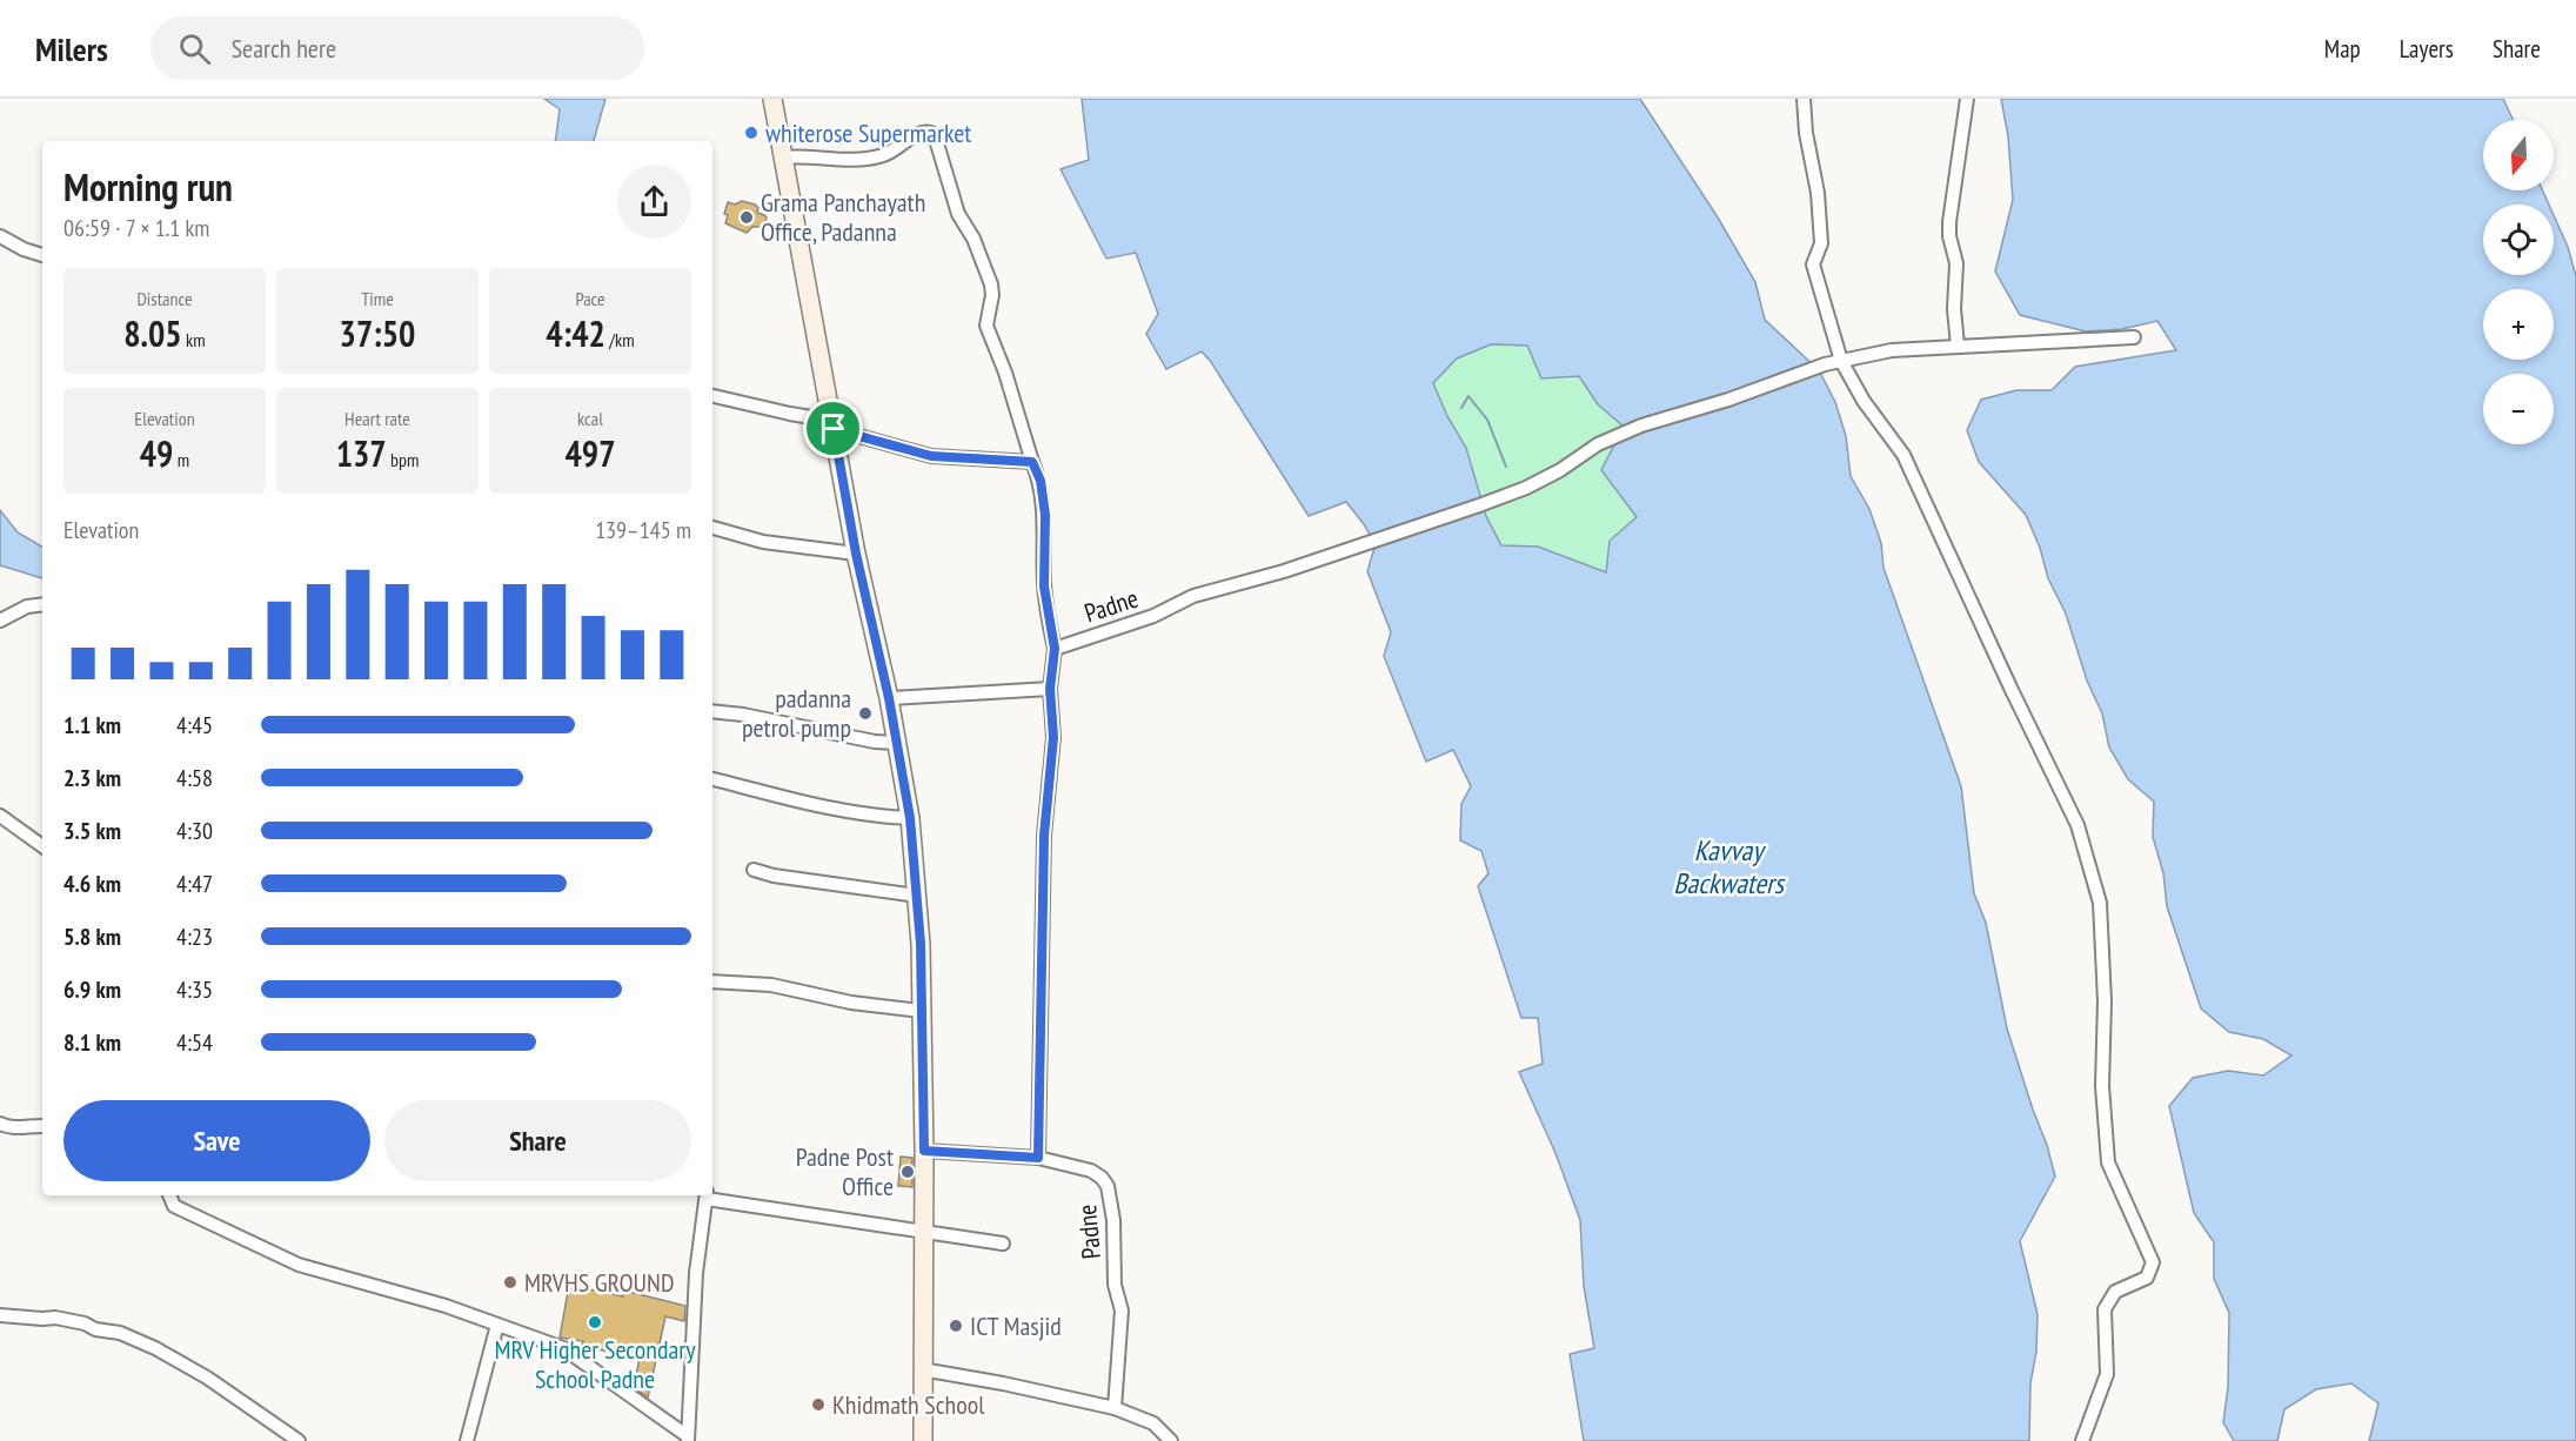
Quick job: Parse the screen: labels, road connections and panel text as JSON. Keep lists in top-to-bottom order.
{
  "streets": {
    "street": ["Padne"]
  },
  "water": ["Kavvay Backwaters"],
  "places": [
    "whiterose Supermarket",
    "Grama Panchayath Office, Padanna",
    "padanna petrol pump",
    "Padne Post Office",
    "MRVHS GROUND",
    "MRV Higher Secondary School Padne",
    "ICT Masjid",
    "Khidmath School"
  ],
  "north": "bottom",
  "page": {
    "header": "Milers",
    "search": "Search here",
    "nav": ["Map", "Layers", "Share"],
    "map_buttons": ["+", "−"],
    "heading": ["Morning run", "06:59 · 7 × 1.1 km"],
    "stats": [
      ["Distance", "8.05 km"],
      ["Time", "37:50"],
      ["Pace", "4:42 /km"],
      ["Elevation", "49 m"],
      ["Heart rate", "137 bpm"],
      ["kcal", "497"]
    ],
    "chart": ["Elevation", "139–145 m"],
    "list": [
      {
        "name": "1.1 km",
        "note": "4:45"
      },
      {
        "name": "2.3 km",
        "note": "4:58"
      },
      {
        "name": "3.5 km",
        "note": "4:30"
      },
      {
        "name": "4.6 km",
        "note": "4:47"
      },
      {
        "name": "5.8 km",
        "note": "4:23"
      },
      {
        "name": "6.9 km",
        "note": "4:35"
      },
      {
        "name": "8.1 km",
        "note": "4:54"
      }
    ],
    "buttons": ["Save", "Share"]
  }
}
